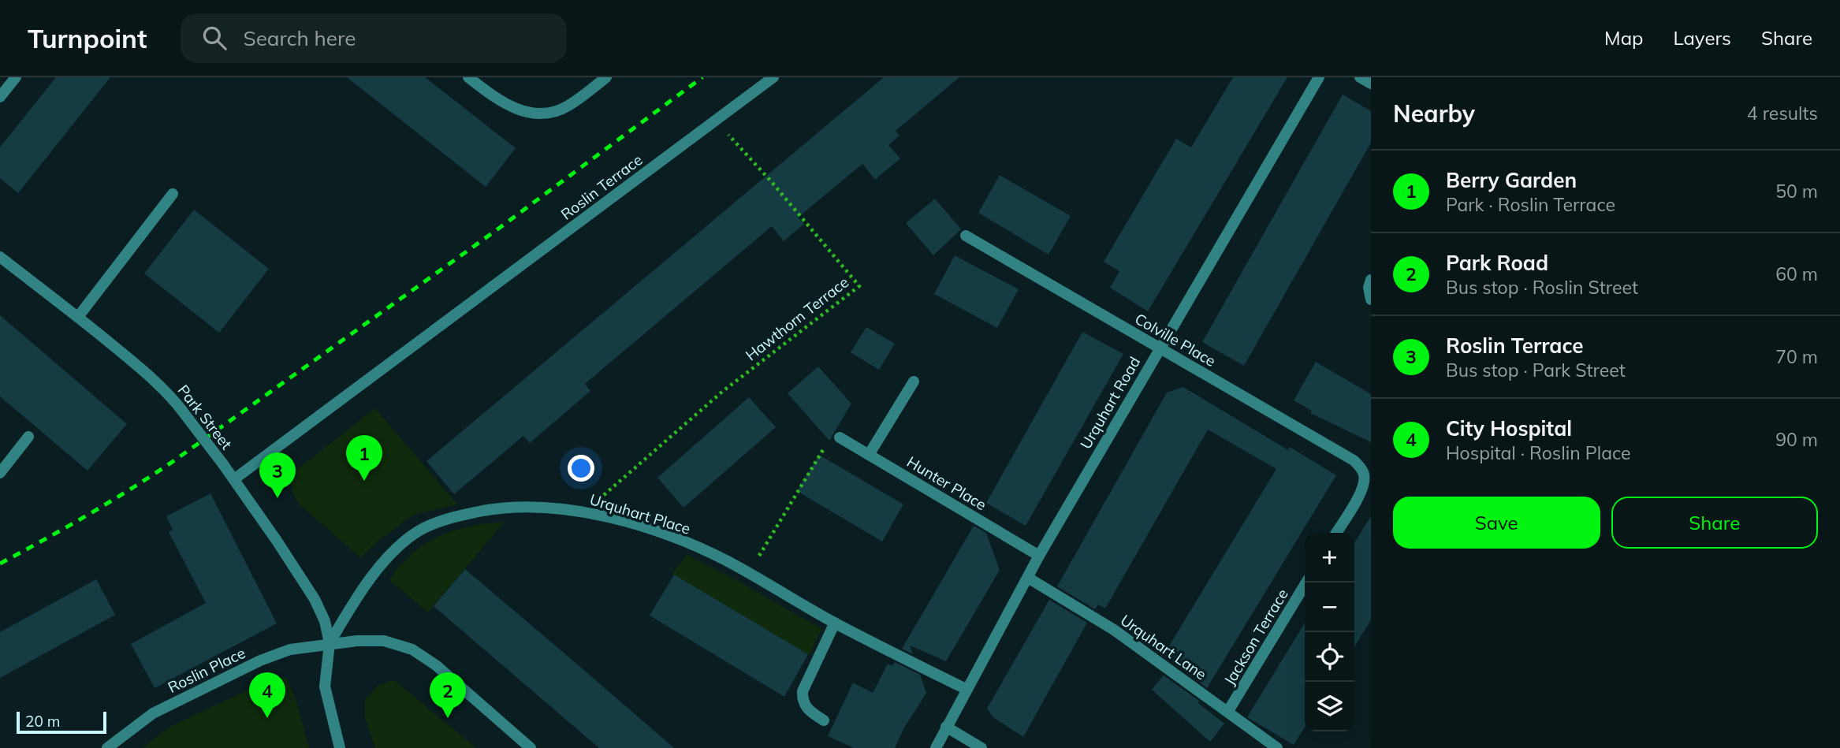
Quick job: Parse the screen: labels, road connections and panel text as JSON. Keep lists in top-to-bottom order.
{
  "streets": {
    "street": [
      "Roslin Terrace",
      "Colville Place",
      "Urquhart Road",
      "Park Street",
      "Hunter Place",
      "Urquhart Place",
      "Jackson Terrace",
      "Urquhart Lane",
      "Roslin Place"
    ],
    "path": ["Hawthorn Terrace"]
  },
  "crossings": [
    ["Roslin Terrace", "Hawthorn Terrace"],
    ["Roslin Terrace", "Park Street"],
    ["Hawthorn Terrace", "Urquhart Place"],
    ["Colville Place", "Urquhart Road"],
    ["Urquhart Road", "Hunter Place"],
    ["Urquhart Road", "Urquhart Place"],
    ["Urquhart Road", "Urquhart Lane"],
    ["Park Street", "Urquhart Place"],
    ["Park Street", "Roslin Place"],
    ["Urquhart Place", "Roslin Place"],
    ["Jackson Terrace", "Urquhart Lane"]
  ],
  "scale_bar": "20 m",
  "page": {
    "header": "Turnpoint",
    "search": "Search here",
    "nav": ["Map", "Layers", "Share"],
    "heading": ["Nearby", "4 results"],
    "list": [
      {
        "mark": "1",
        "name": "Berry Garden",
        "note": "Park · Roslin Terrace",
        "value": "50 m"
      },
      {
        "mark": "2",
        "name": "Park Road",
        "note": "Bus stop · Roslin Street",
        "value": "60 m"
      },
      {
        "mark": "3",
        "name": "Roslin Terrace",
        "note": "Bus stop · Park Street",
        "value": "70 m"
      },
      {
        "mark": "4",
        "name": "City Hospital",
        "note": "Hospital · Roslin Place",
        "value": "90 m"
      }
    ],
    "pins": [
      "1",
      "3",
      "2",
      "4"
    ],
    "buttons": ["Save", "Share"],
    "map_buttons": ["+", "−"],
    "scale": "20 m"
  }
}
